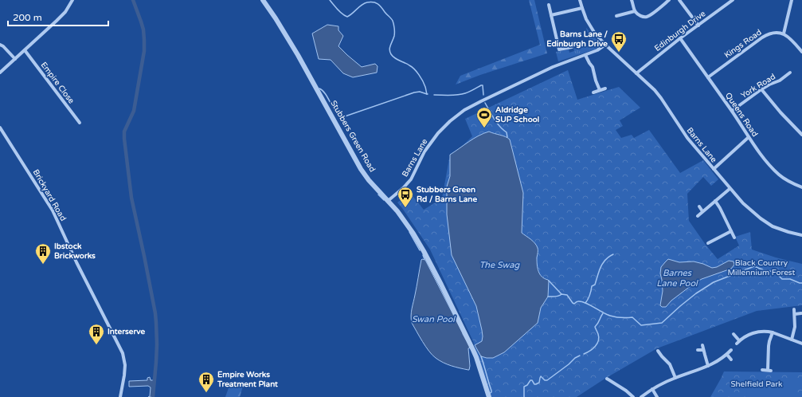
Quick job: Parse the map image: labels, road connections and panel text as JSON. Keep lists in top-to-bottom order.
{
  "streets": {
    "street": [
      "Edinburgh Drive",
      "Kings Road",
      "Empire Close",
      "York Road",
      "Queens Road",
      "Stubbers Green Road",
      "Barns Lane",
      "Brickyard Road"
    ]
  },
  "crossings": [
    ["Edinburgh Drive", "Queens Road"],
    ["Edinburgh Drive", "Barns Lane"],
    ["Kings Road", "Queens Road"],
    ["York Road", "Queens Road"],
    ["Stubbers Green Road", "Barns Lane"]
  ],
  "water": ["The Swag", "Barnes Lane Pool", "Swan Pool"],
  "parks": ["Black Country Millennium Forest", "Shelfield Park"],
  "places": {
    "bus stop": ["Barns Lane / Edinburgh Drive", "Stubbers Green Rd / Barns Lane"],
    "sports": ["Aldridge SUP School"],
    "building": ["Ibstock Brickworks", "Interserve", "Empire Works Treatment Plant"]
  },
  "scale_bar": "200 m"
}
